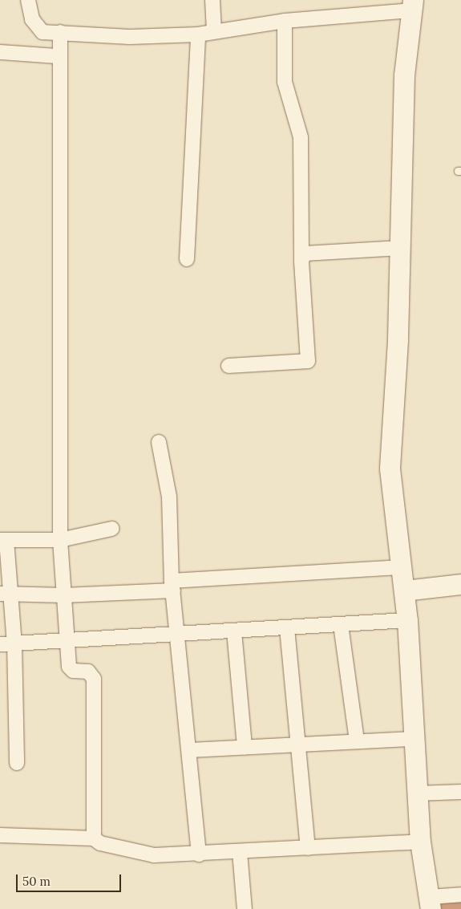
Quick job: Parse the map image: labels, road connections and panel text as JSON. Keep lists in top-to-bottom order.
{
  "scale_bar": "50 m"
}
